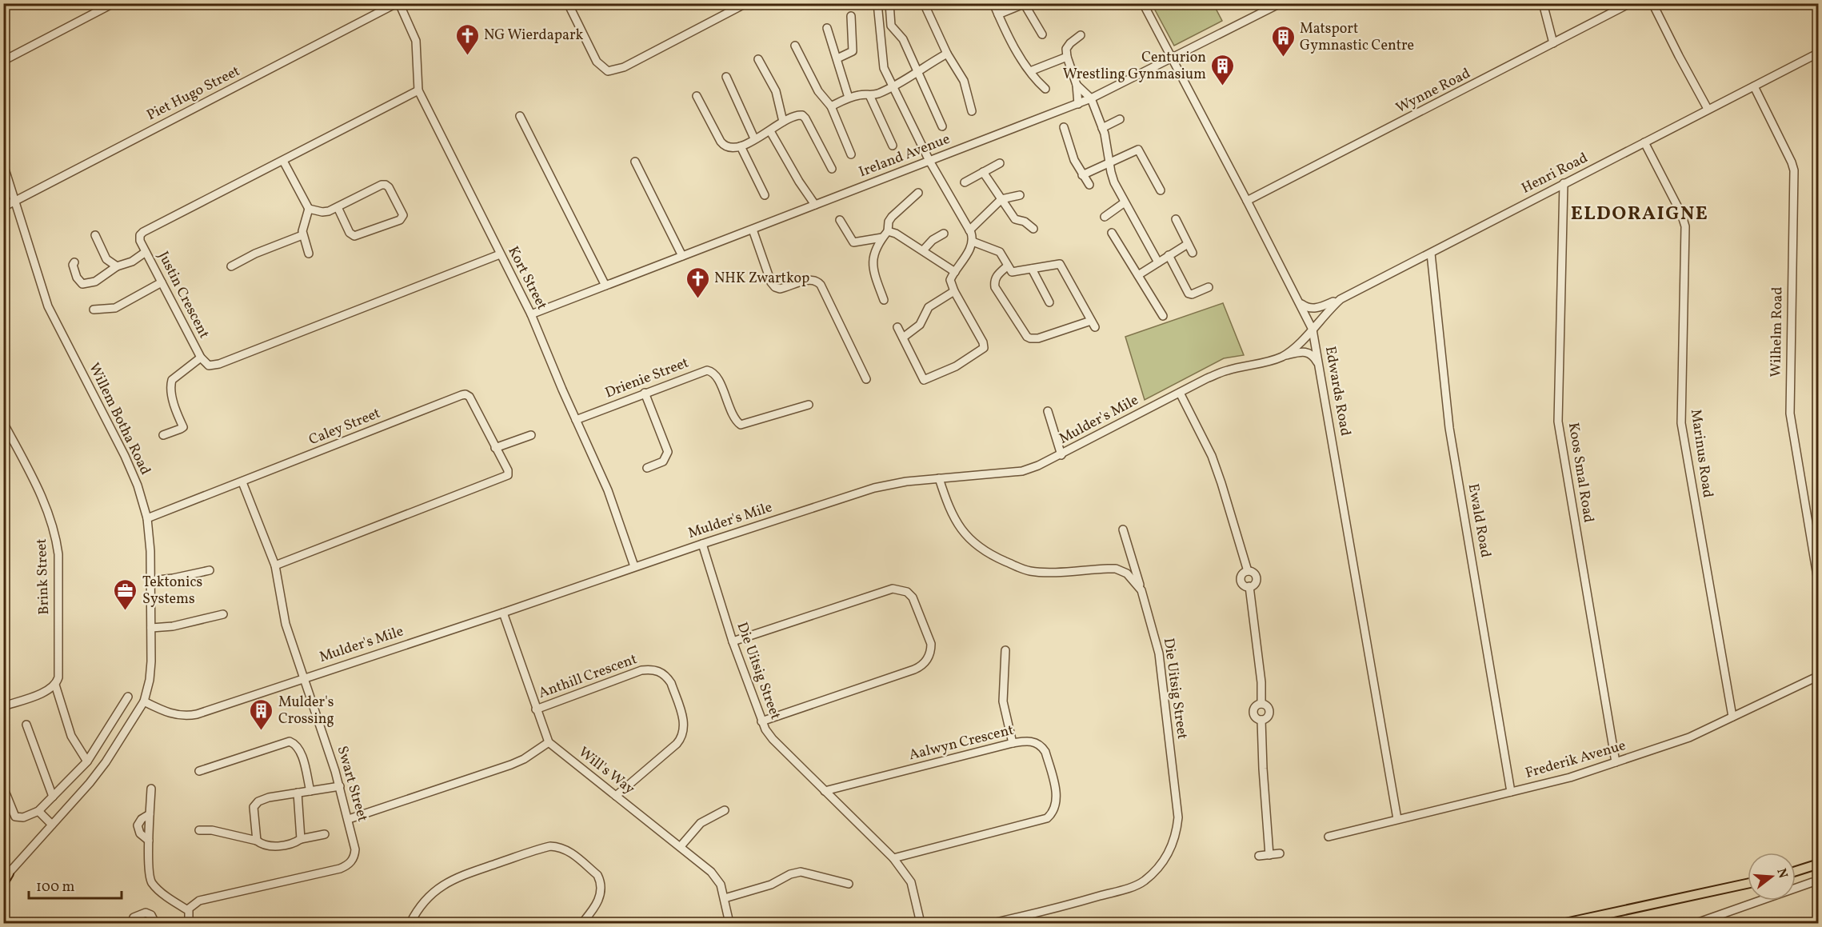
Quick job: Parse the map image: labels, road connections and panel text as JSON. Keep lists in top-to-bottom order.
{
  "streets": {
    "street": [
      "Wynne Road",
      "Piet Hugo Street",
      "Ireland Avenue",
      "Henri Road",
      "Kort Street",
      "Justin Crescent",
      "Wilhelm Road",
      "Drienie Street",
      "Edwards Road",
      "Willem Botha Road",
      "Mulder's Mile",
      "Caley Street",
      "Marinus Road",
      "Koos Smal Road",
      "Ewald Road",
      "Brink Street",
      "Die Uitsig Street",
      "Anthill Crescent",
      "Aalwyn Crescent",
      "Frederik Avenue",
      "Will's Way",
      "Swart Street"
    ]
  },
  "crossings": [
    ["Wynne Road", "Edwards Road"],
    ["Piet Hugo Street", "Kort Street"],
    ["Piet Hugo Street", "Willem Botha Road"],
    ["Ireland Avenue", "Kort Street"],
    ["Ireland Avenue", "Edwards Road"],
    ["Henri Road", "Wilhelm Road"],
    ["Henri Road", "Edwards Road"],
    ["Henri Road", "Mulder's Mile"],
    ["Henri Road", "Marinus Road"],
    ["Henri Road", "Koos Smal Road"],
    ["Henri Road", "Ewald Road"],
    ["Kort Street", "Justin Crescent"],
    ["Kort Street", "Drienie Street"],
    ["Kort Street", "Mulder's Mile"],
    ["Edwards Road", "Mulder's Mile"],
    ["Edwards Road", "Frederik Avenue"],
    ["Willem Botha Road", "Mulder's Mile"],
    ["Willem Botha Road", "Caley Street"],
    ["Mulder's Mile", "Die Uitsig Street"],
    ["Mulder's Mile", "Swart Street"],
    ["Caley Street", "Swart Street"],
    ["Marinus Road", "Frederik Avenue"],
    ["Koos Smal Road", "Frederik Avenue"],
    ["Ewald Road", "Frederik Avenue"],
    ["Die Uitsig Street", "Aalwyn Crescent"],
    ["Anthill Crescent", "Will's Way"]
  ],
  "districts": ["ELDORAIGNE"],
  "places": {
    "church": ["NG Wierdapark", "NHK Zwartkop"],
    "building": ["Matsport Gymnastic Centre", "Centurion Wrestling Gynmasium", "Mulder's Crossing"],
    "office": ["Tektonics Systems"]
  },
  "scale_bar": "100 m",
  "north": "right"
}
